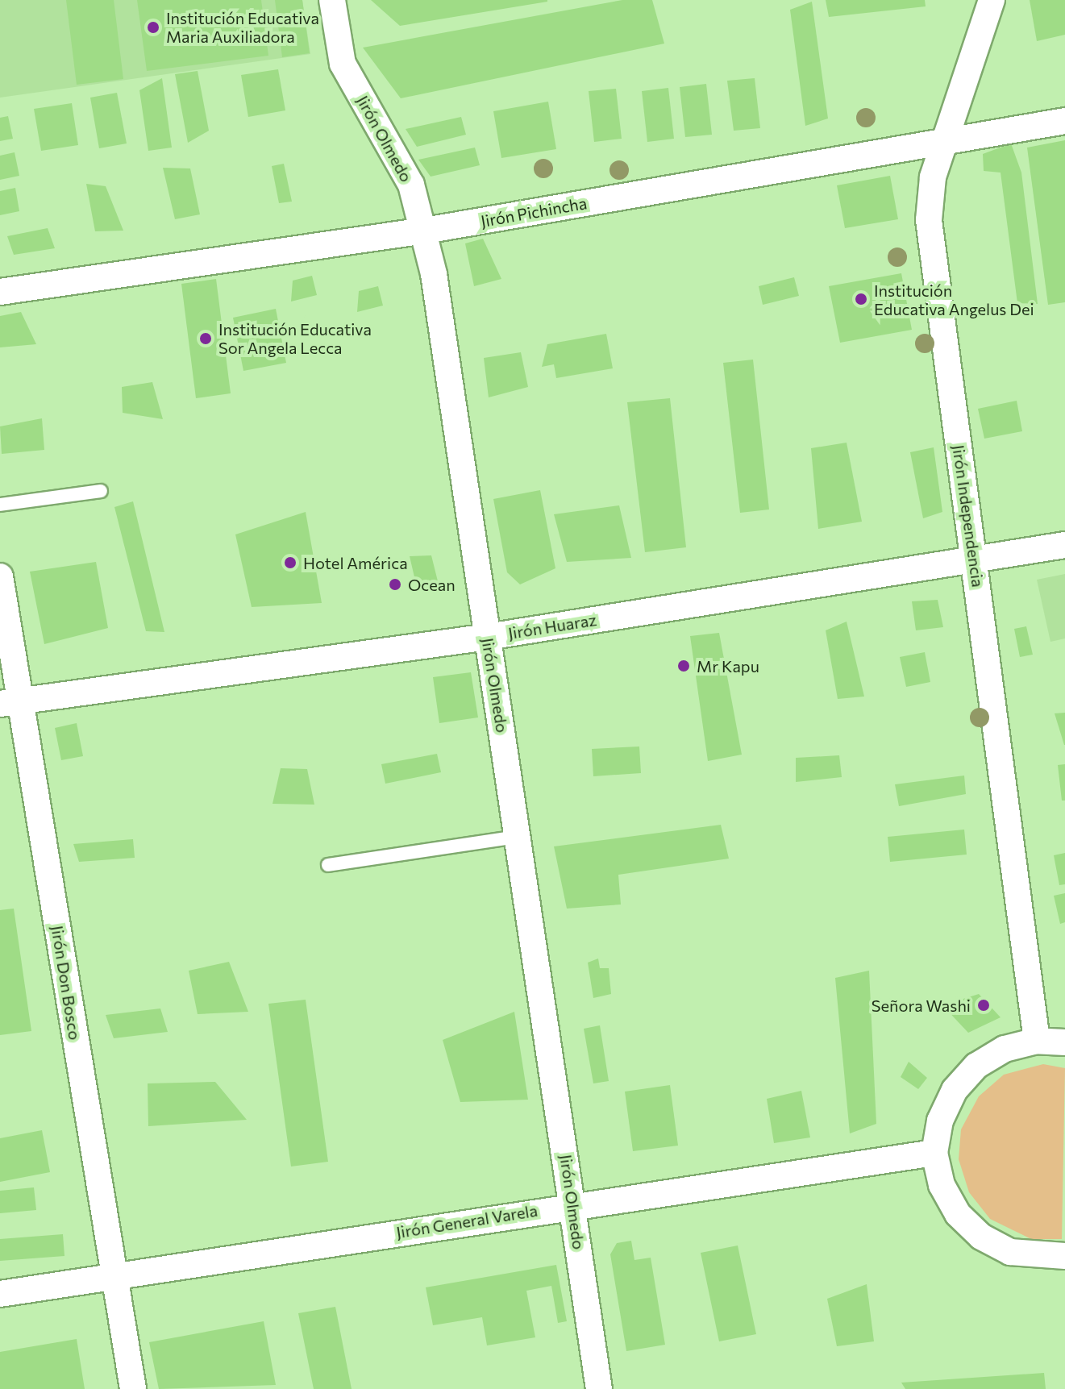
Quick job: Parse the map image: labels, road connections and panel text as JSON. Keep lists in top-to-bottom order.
{
  "streets": {
    "street": [
      "Jirón Olmedo",
      "Jirón Pichincha",
      "Jirón Independencia",
      "Jirón Huaraz",
      "Jirón Don Bosco",
      "Jirón General Varela"
    ]
  },
  "crossings": [
    ["Jirón Olmedo", "Jirón Pichincha"],
    ["Jirón Olmedo", "Jirón Huaraz"],
    ["Jirón Olmedo", "Jirón General Varela"],
    ["Jirón Pichincha", "Jirón Independencia"],
    ["Jirón Independencia", "Jirón Huaraz"],
    ["Jirón Huaraz", "Jirón Don Bosco"],
    ["Jirón Don Bosco", "Jirón General Varela"]
  ],
  "places": [
    "Institución Educativa Maria Auxiliadora",
    "Institución Educativa Angelus Dei",
    "Institución Educativa Sor Angela Lecca",
    "Hotel América",
    "Ocean",
    "Mr Kapu",
    "Señora Washi"
  ]
}
